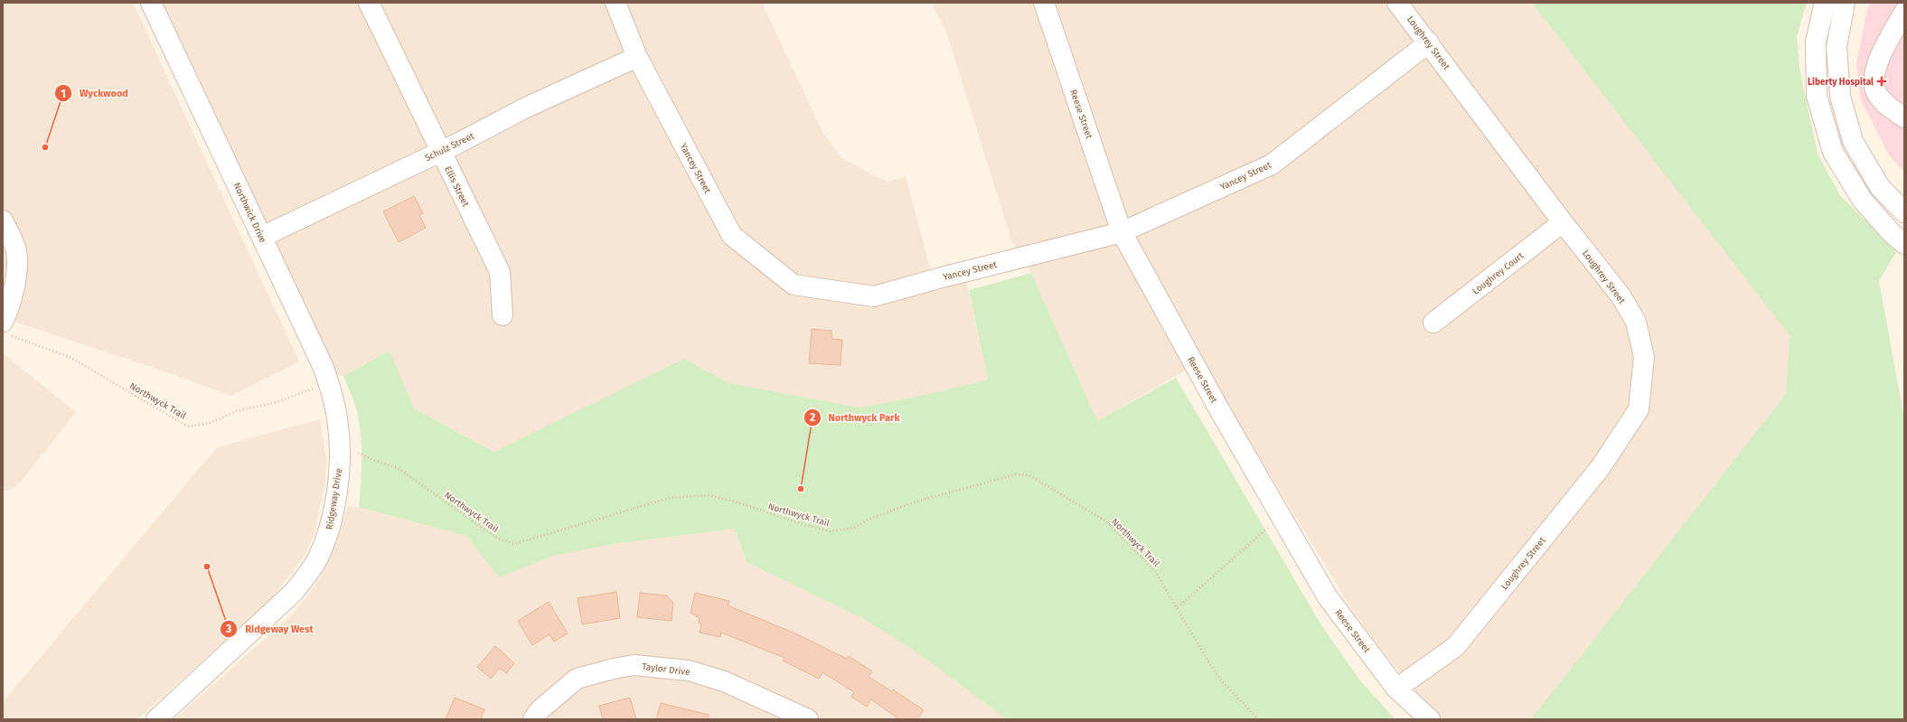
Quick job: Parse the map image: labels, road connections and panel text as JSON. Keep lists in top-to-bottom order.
{
  "streets": {
    "street": [
      "Loughrey Street",
      "Reese Street",
      "Schulz Street",
      "Yancey Street",
      "Ellis Street",
      "Northwick Drive",
      "Loughrey Court",
      "Ridgeway Drive",
      "Taylor Drive"
    ],
    "path": ["Northwyck Trail"]
  },
  "crossings": [
    ["Loughrey Street", "Reese Street"],
    ["Loughrey Street", "Yancey Street"],
    ["Loughrey Street", "Loughrey Court"],
    ["Reese Street", "Yancey Street"],
    ["Schulz Street", "Yancey Street"],
    ["Schulz Street", "Ellis Street"],
    ["Schulz Street", "Northwick Drive"],
    ["Northwick Drive", "Ridgeway Drive"]
  ],
  "places": {
    "health": ["Liberty Hospital"],
    "other": ["Wyckwood", "Northwyck Park", "Ridgeway West"]
  }
}
